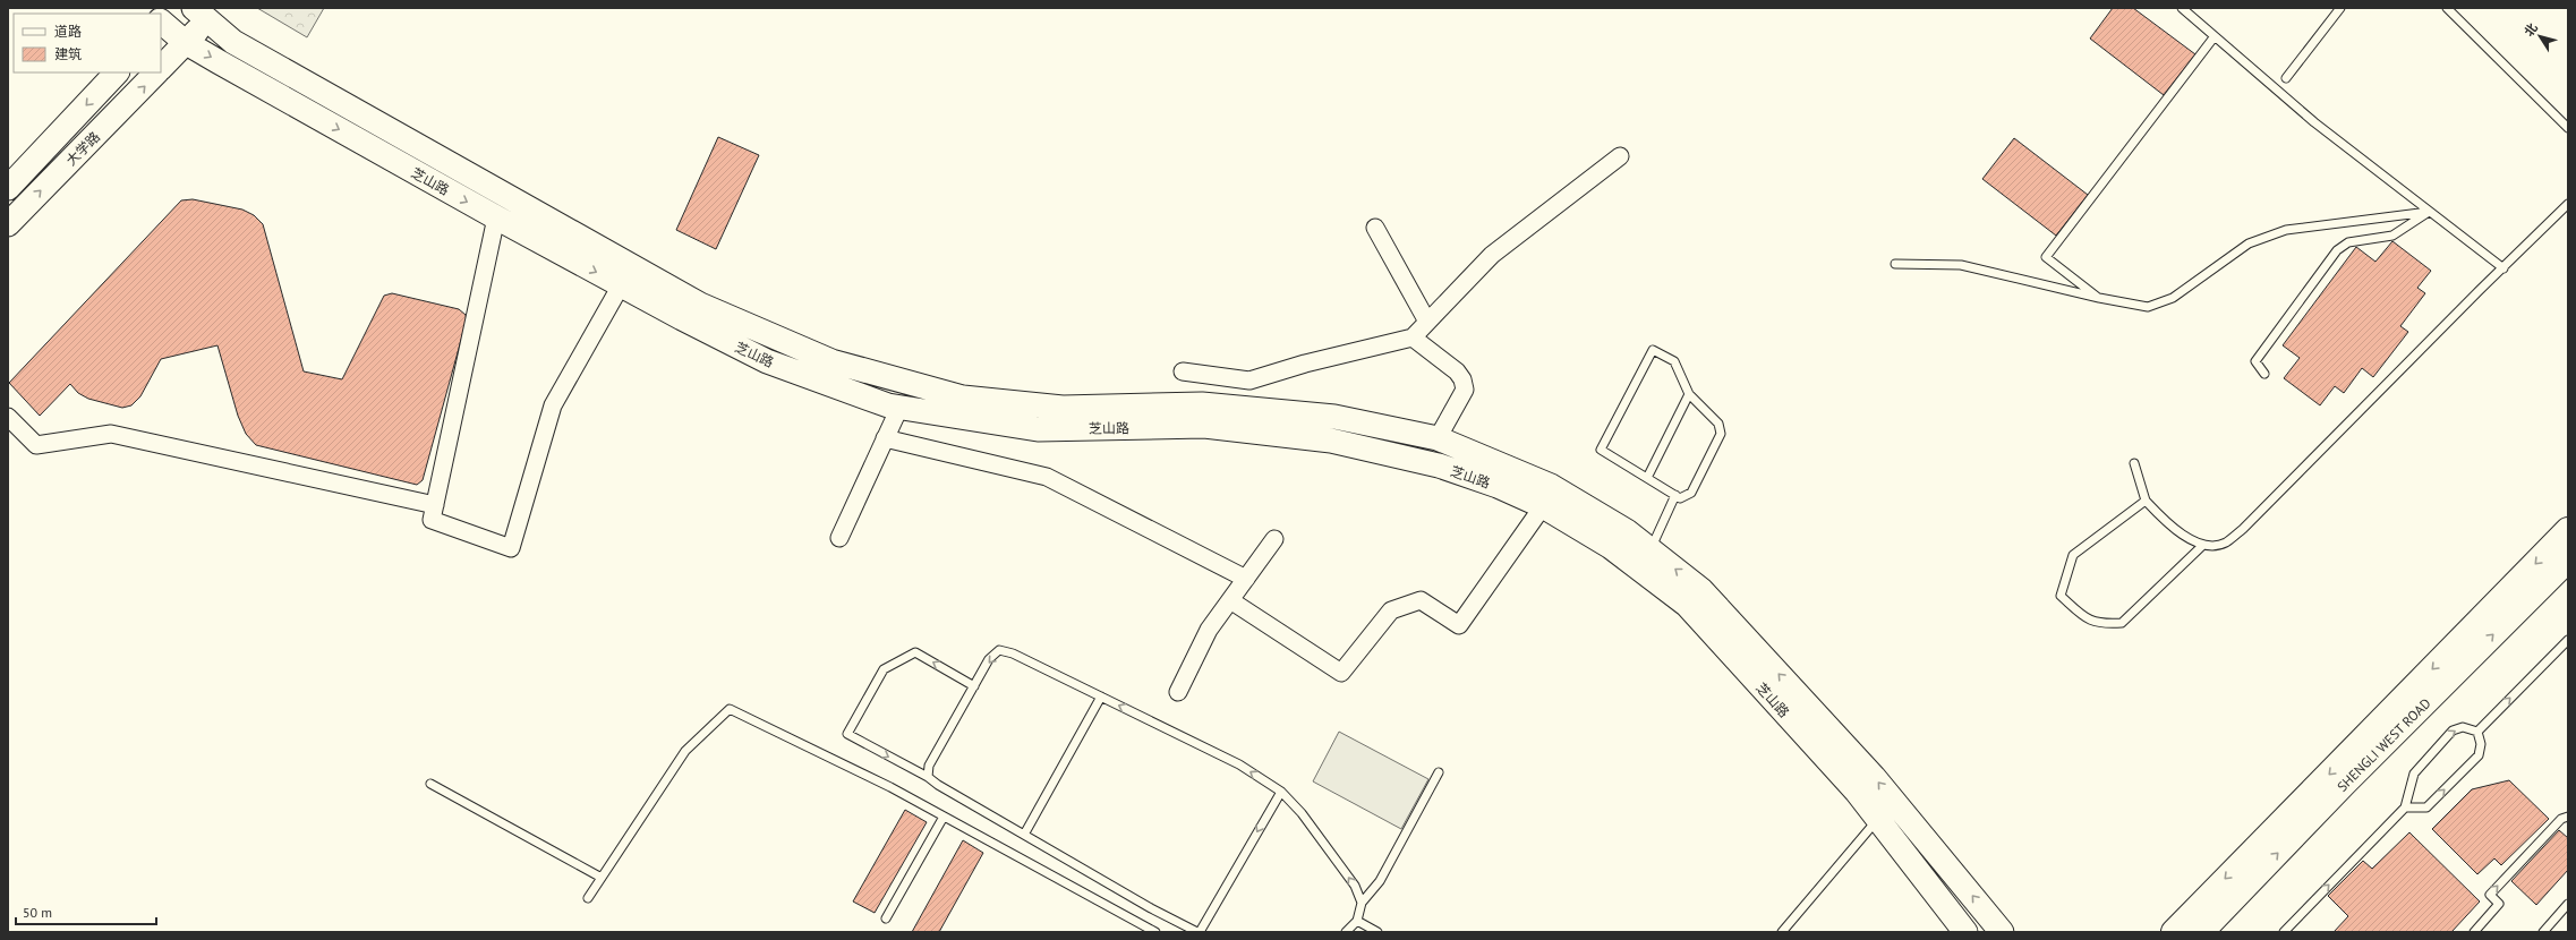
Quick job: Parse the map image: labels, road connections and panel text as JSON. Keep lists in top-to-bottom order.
{
  "streets": {
    "main road": ["大学路", "芝山路", "SHENGLI WEST ROAD"]
  },
  "crossings": [
    ["大学路", "芝山路"]
  ],
  "legend": ["道路", "建筑"],
  "scale_bar": "50 m",
  "north": "top left"
}
